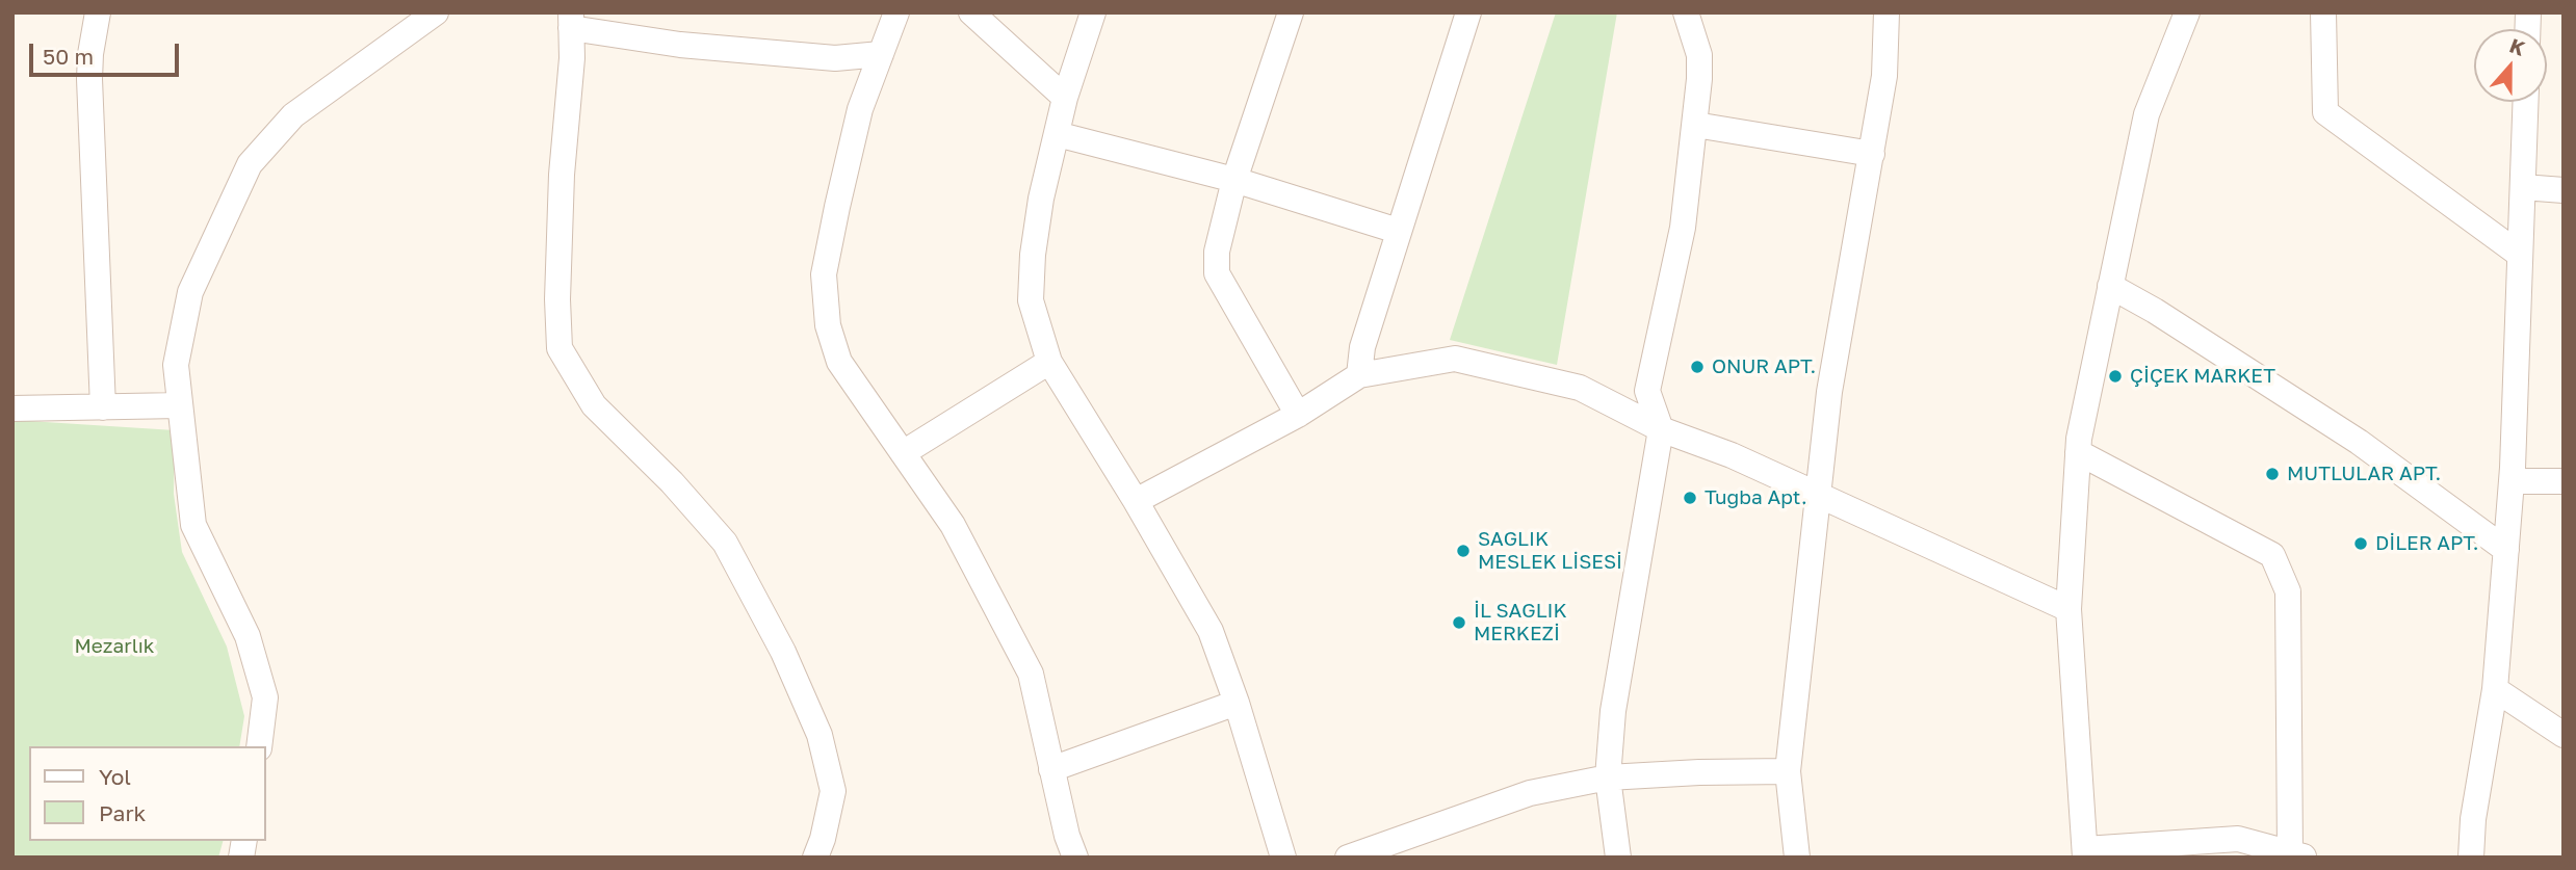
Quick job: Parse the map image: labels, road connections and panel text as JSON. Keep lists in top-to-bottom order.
{
  "parks": ["Mezarlık"],
  "places": [
    "ONUR APT.",
    "ÇİÇEK MARKET",
    "MUTLULAR APT.",
    "Tuğba Apt.",
    "DİLER APT.",
    "SAĞLIK MESLEK LİSESİ",
    "İL SAĞLIK MERKEZİ"
  ],
  "legend": ["Yol", "Park"],
  "scale_bar": "50 m",
  "north": "top"
}
